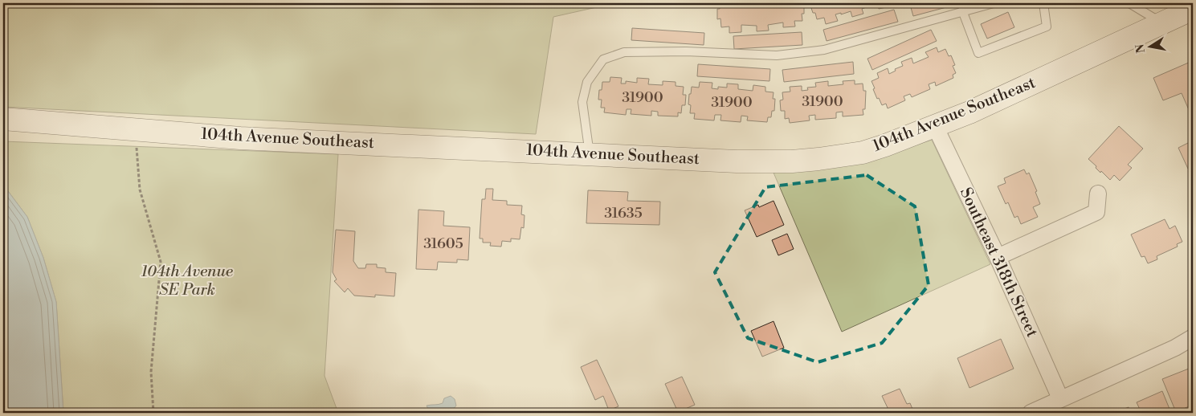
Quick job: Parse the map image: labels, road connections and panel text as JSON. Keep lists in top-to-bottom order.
{
  "streets": {
    "street": ["104th Avenue Southeast", "Southeast 318th Street"]
  },
  "crossings": [
    ["104th Avenue Southeast", "Southeast 318th Street"]
  ],
  "parks": ["104th Avenue SE Park"],
  "house_numbers": [
    "31900",
    "31900",
    "31900",
    "31635",
    "31605"
  ],
  "north": "left"
}
